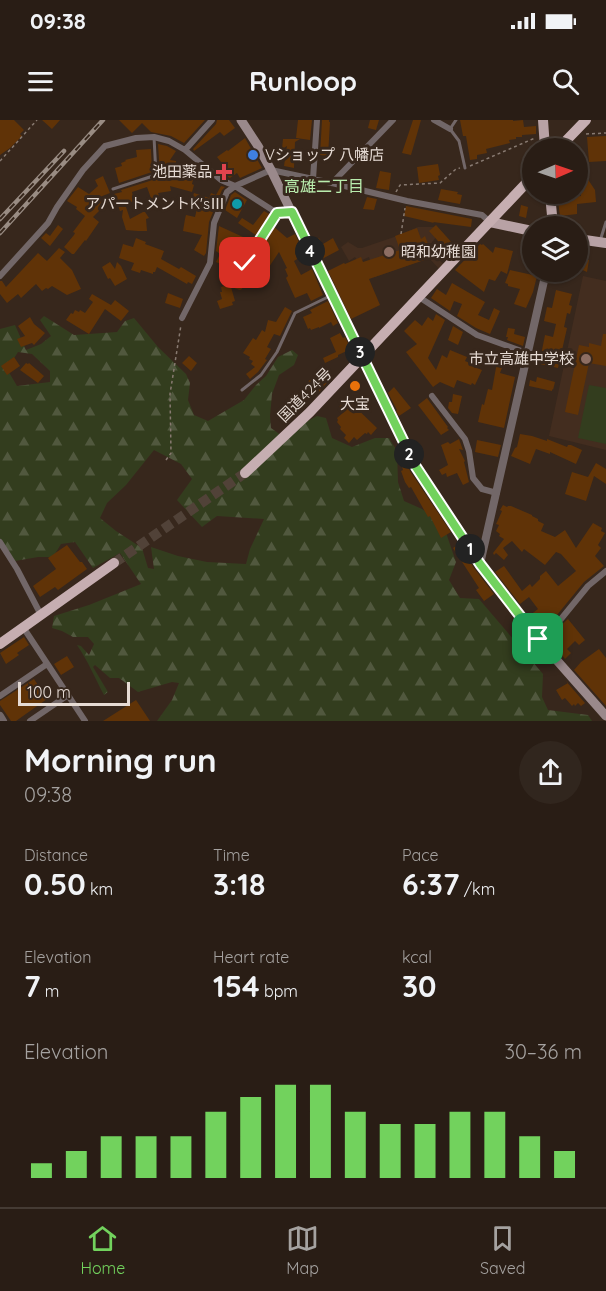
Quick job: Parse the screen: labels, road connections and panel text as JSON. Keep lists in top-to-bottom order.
{
  "streets": {
    "highway": ["国道424号"]
  },
  "districts": ["高雄二丁目"],
  "places": {
    "other": [
      "Vショップ 八幡店",
      "アパートメントK'sⅢ",
      "昭和幼稚園",
      "市立高雄中学校",
      "大宝"
    ],
    "health": ["池田薬品"]
  },
  "scale_bar": "100 m",
  "north": "right",
  "page": {
    "status": "09:38",
    "header": "Runloop",
    "pins": [
      "4",
      "3",
      "2",
      "1"
    ],
    "scale": "100 m",
    "heading": ["Morning run", "09:38"],
    "stats": [
      ["Distance", "0.50 km"],
      ["Time", "3:18"],
      ["Pace", "6:37 /km"],
      ["Elevation", "7 m"],
      ["Heart rate", "154 bpm"],
      ["kcal", "30"]
    ],
    "chart": ["Elevation", "30–36 m"],
    "tabs": ["Home", "Map", "Saved"]
  }
}
